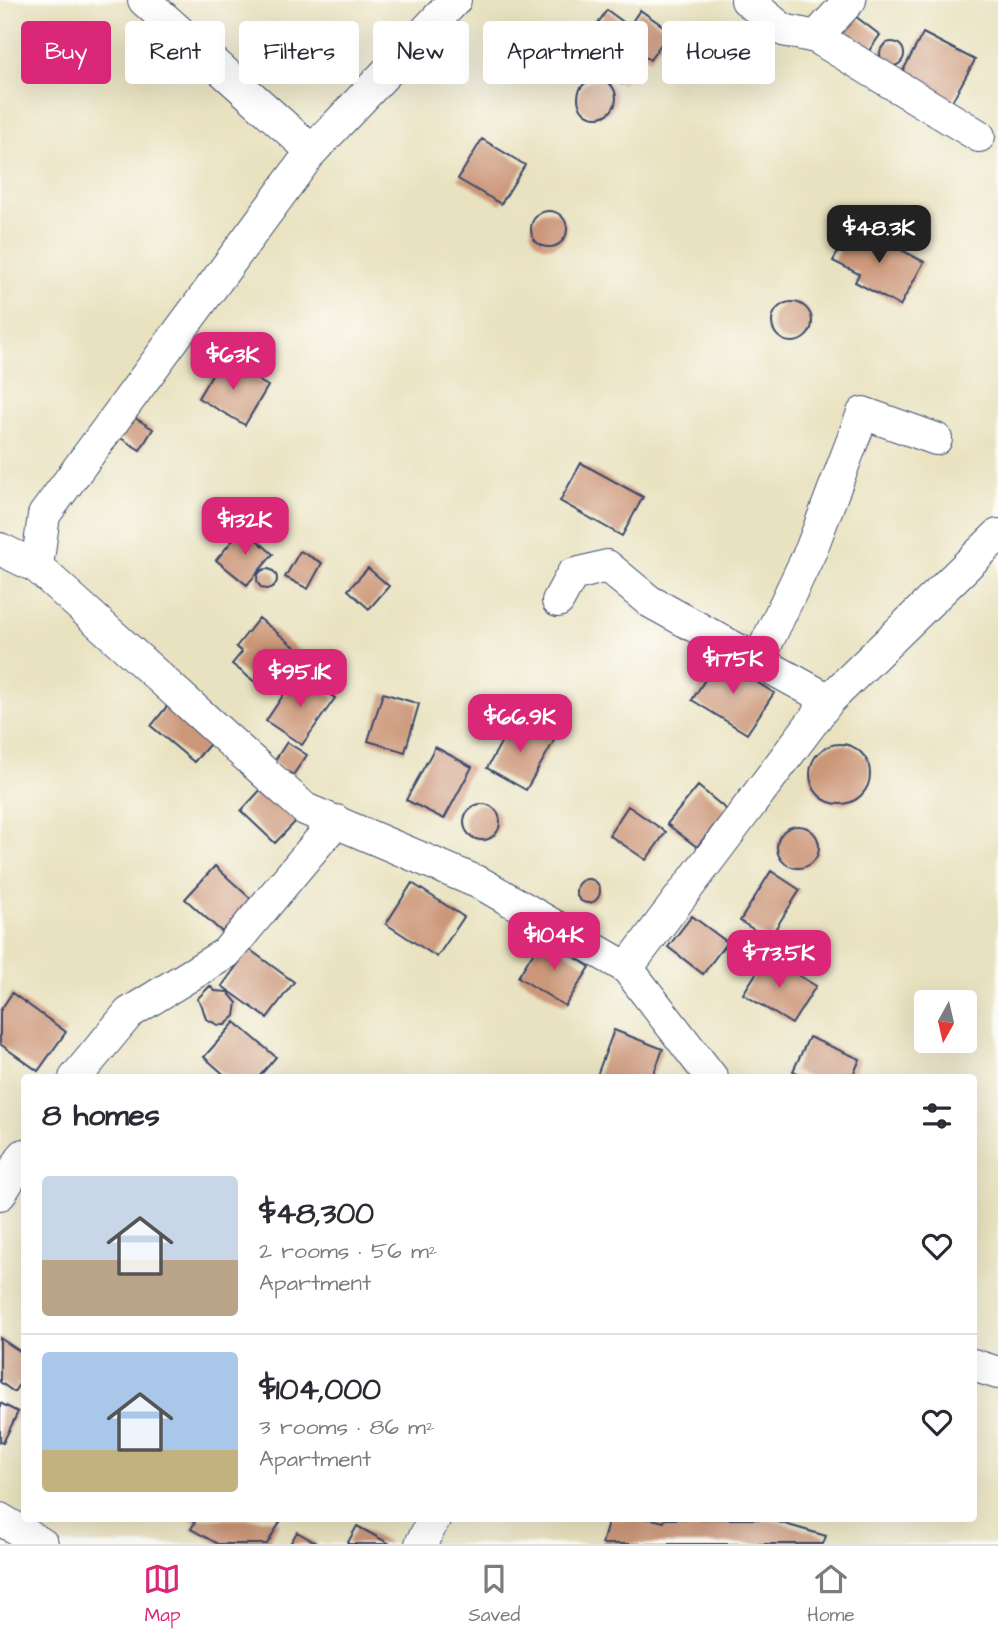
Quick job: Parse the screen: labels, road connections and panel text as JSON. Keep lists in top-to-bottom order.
{
  "north": "bottom",
  "page": {
    "chip": [
      "Buy",
      "Rent",
      "Filters",
      "New",
      "Apartment",
      "House"
    ],
    "price": [
      "$48.3K",
      "$63K",
      "$132K",
      "$175K",
      "$95.1K",
      "$66.9K",
      "$104K",
      "$73.5K"
    ],
    "heading": "8 homes",
    "list": [
      {
        "name": "$48,300",
        "note": "2 rooms · 56 m² · Apartment"
      },
      {
        "name": "$104,000",
        "note": "3 rooms · 86 m² · Apartment"
      }
    ],
    "tabs": ["Map", "Saved", "Home"]
  }
}
